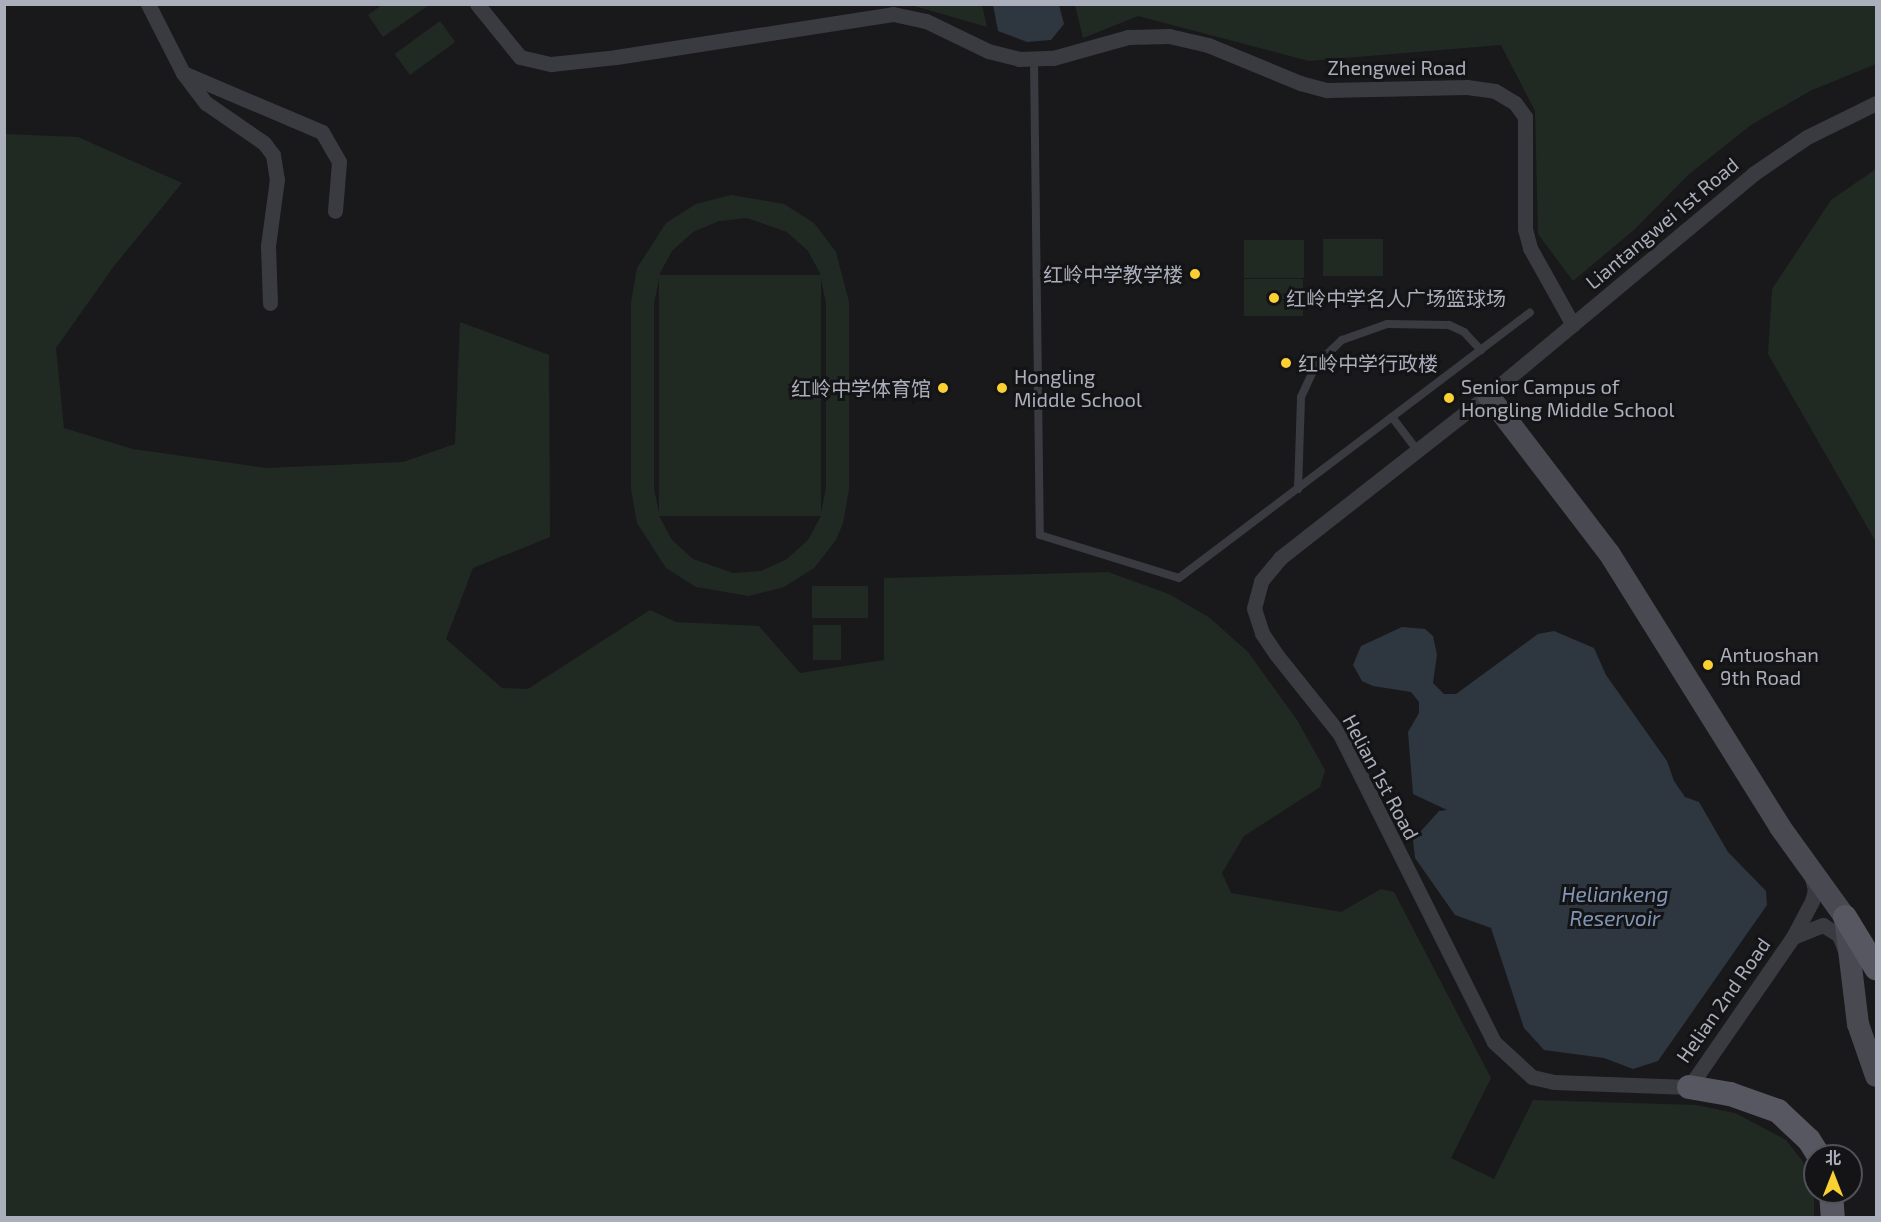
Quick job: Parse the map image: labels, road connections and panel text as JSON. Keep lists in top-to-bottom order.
{
  "streets": {
    "street": [
      "Zhengwei Road",
      "Liantangwei 1st Road",
      "Helian 1st Road",
      "Helian 2nd Road"
    ]
  },
  "crossings": [
    ["Zhengwei Road", "Liantangwei 1st Road"],
    ["Liantangwei 1st Road", "Helian 1st Road"],
    ["Helian 1st Road", "Helian 2nd Road"]
  ],
  "water": ["Heliankeng Reservoir"],
  "places": [
    "红岭中学教学楼",
    "红岭中学名人广场篮球场",
    "红岭中学行政楼",
    "红岭中学体育馆",
    "Hongling Middle School",
    "Senior Campus of Hongling Middle School",
    "Antuoshan 9th Road"
  ],
  "north": "top"
}
